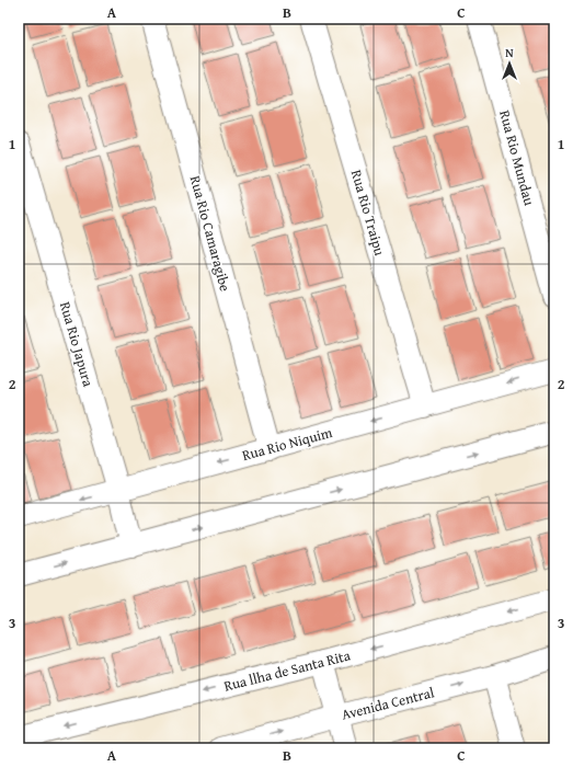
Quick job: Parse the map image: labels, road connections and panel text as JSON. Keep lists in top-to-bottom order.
{
  "streets": {
    "street": [
      "Rua Rio Mundau",
      "Rua Rio Traipu",
      "Rua Rio Camaragibe",
      "Rua Rio Japura",
      "Rua Rio Niquim",
      "Rua llha de Santa Rita",
      "Avenida Central"
    ]
  },
  "crossings": [
    ["Rua Rio Traipu", "Rua Rio Niquim"],
    ["Rua Rio Camaragibe", "Rua Rio Niquim"],
    ["Rua Rio Japura", "Rua Rio Niquim"]
  ],
  "one_way": ["Avenida Central"],
  "north": "top",
  "grid": {
    "columns": ["A", "B", "C"],
    "rows": ["1", "2", "3"]
  }
}
